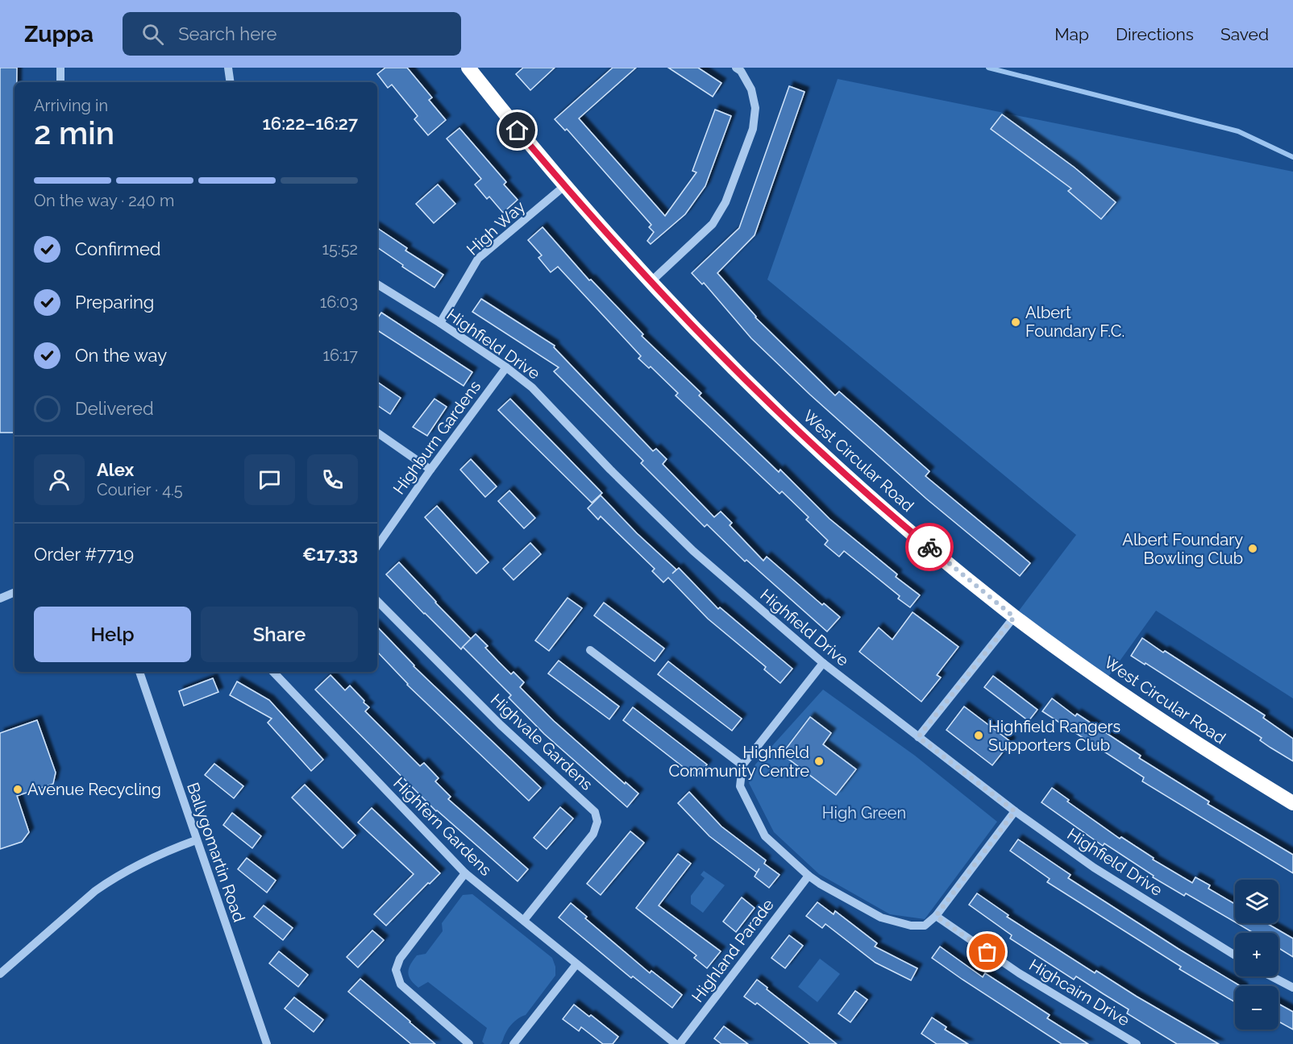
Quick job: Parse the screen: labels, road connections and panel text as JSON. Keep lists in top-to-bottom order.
{
  "streets": {
    "highway": ["West Circular Road"],
    "street": [
      "High Way",
      "Highfield Drive",
      "Highburn Gardens",
      "Highvale Gardens",
      "Highfern Gardens",
      "Ballygomartin Road",
      "Highland Parade",
      "Highcairn Drive"
    ]
  },
  "crossings": [
    ["High Way", "Highfield Drive"],
    ["High Way", "West Circular Road"],
    ["Highfield Drive", "Highburn Gardens"],
    ["Highvale Gardens", "Highfern Gardens"]
  ],
  "parks": ["High Green"],
  "places": [
    "Albert Foundary F.C.",
    "Albert Foundary Bowling Club",
    "Highfield Rangers Supporters Club",
    "Highfield Community Centre",
    "Avenue Recycling"
  ],
  "page": {
    "header": "Zuppa",
    "search": "Search here",
    "nav": ["Map", "Directions", "Saved"],
    "heading": ["2 min", "Arriving in", "16:22–16:27"],
    "panel": [
      "Alex",
      "Courier · 4.5",
      "Order #7719",
      "€17.33"
    ],
    "bar": "On the way · 240 m",
    "list": [
      ["Confirmed", "15:52"],
      ["Preparing", "16:03"],
      ["On the way", "16:17"],
      "Delivered"
    ],
    "buttons": ["Help", "Share"],
    "map_buttons": ["+", "−"]
  }
}
